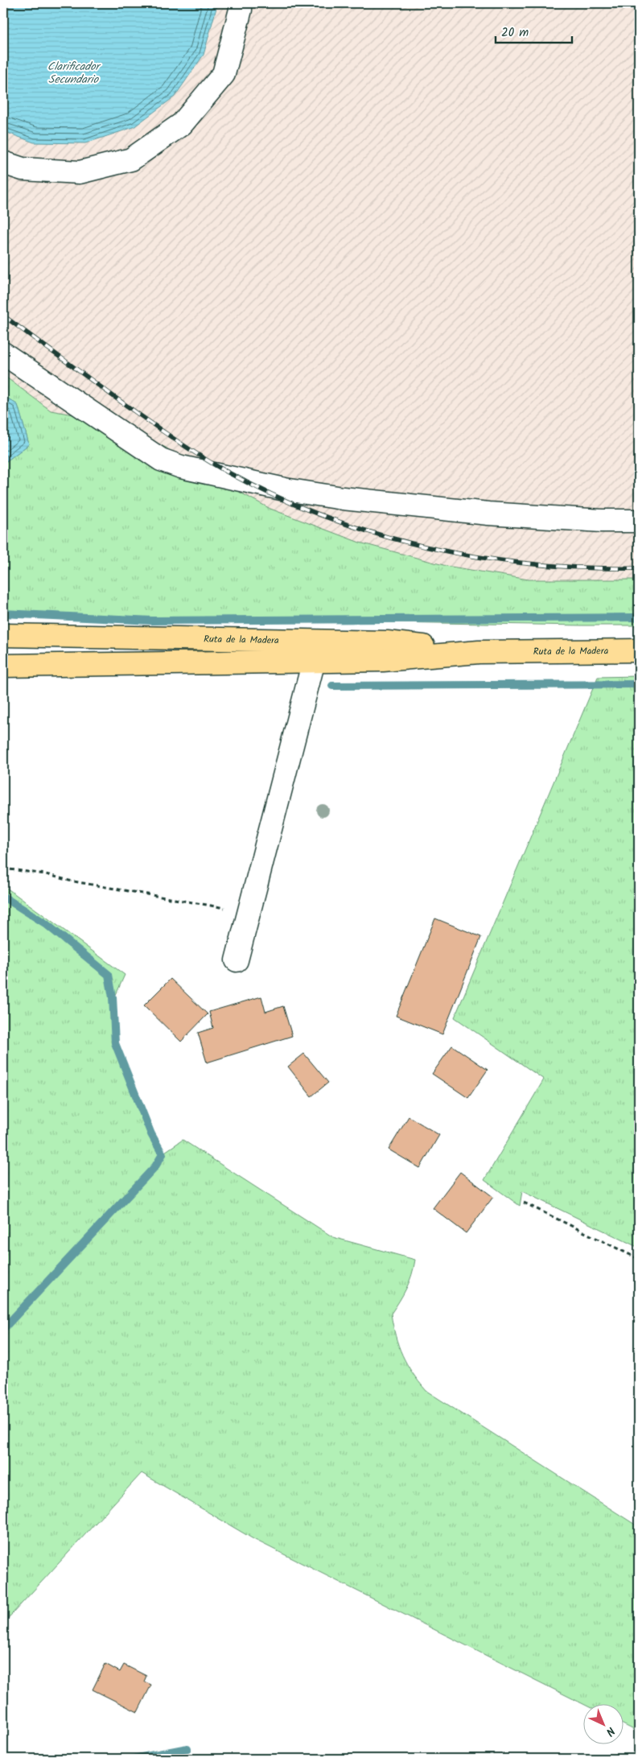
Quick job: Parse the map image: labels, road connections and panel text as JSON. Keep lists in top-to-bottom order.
{
  "streets": {
    "highway": ["Ruta de la Madera"]
  },
  "water": ["Clarificador Secundario"],
  "scale_bar": "20 m",
  "north": "bottom right"
}
